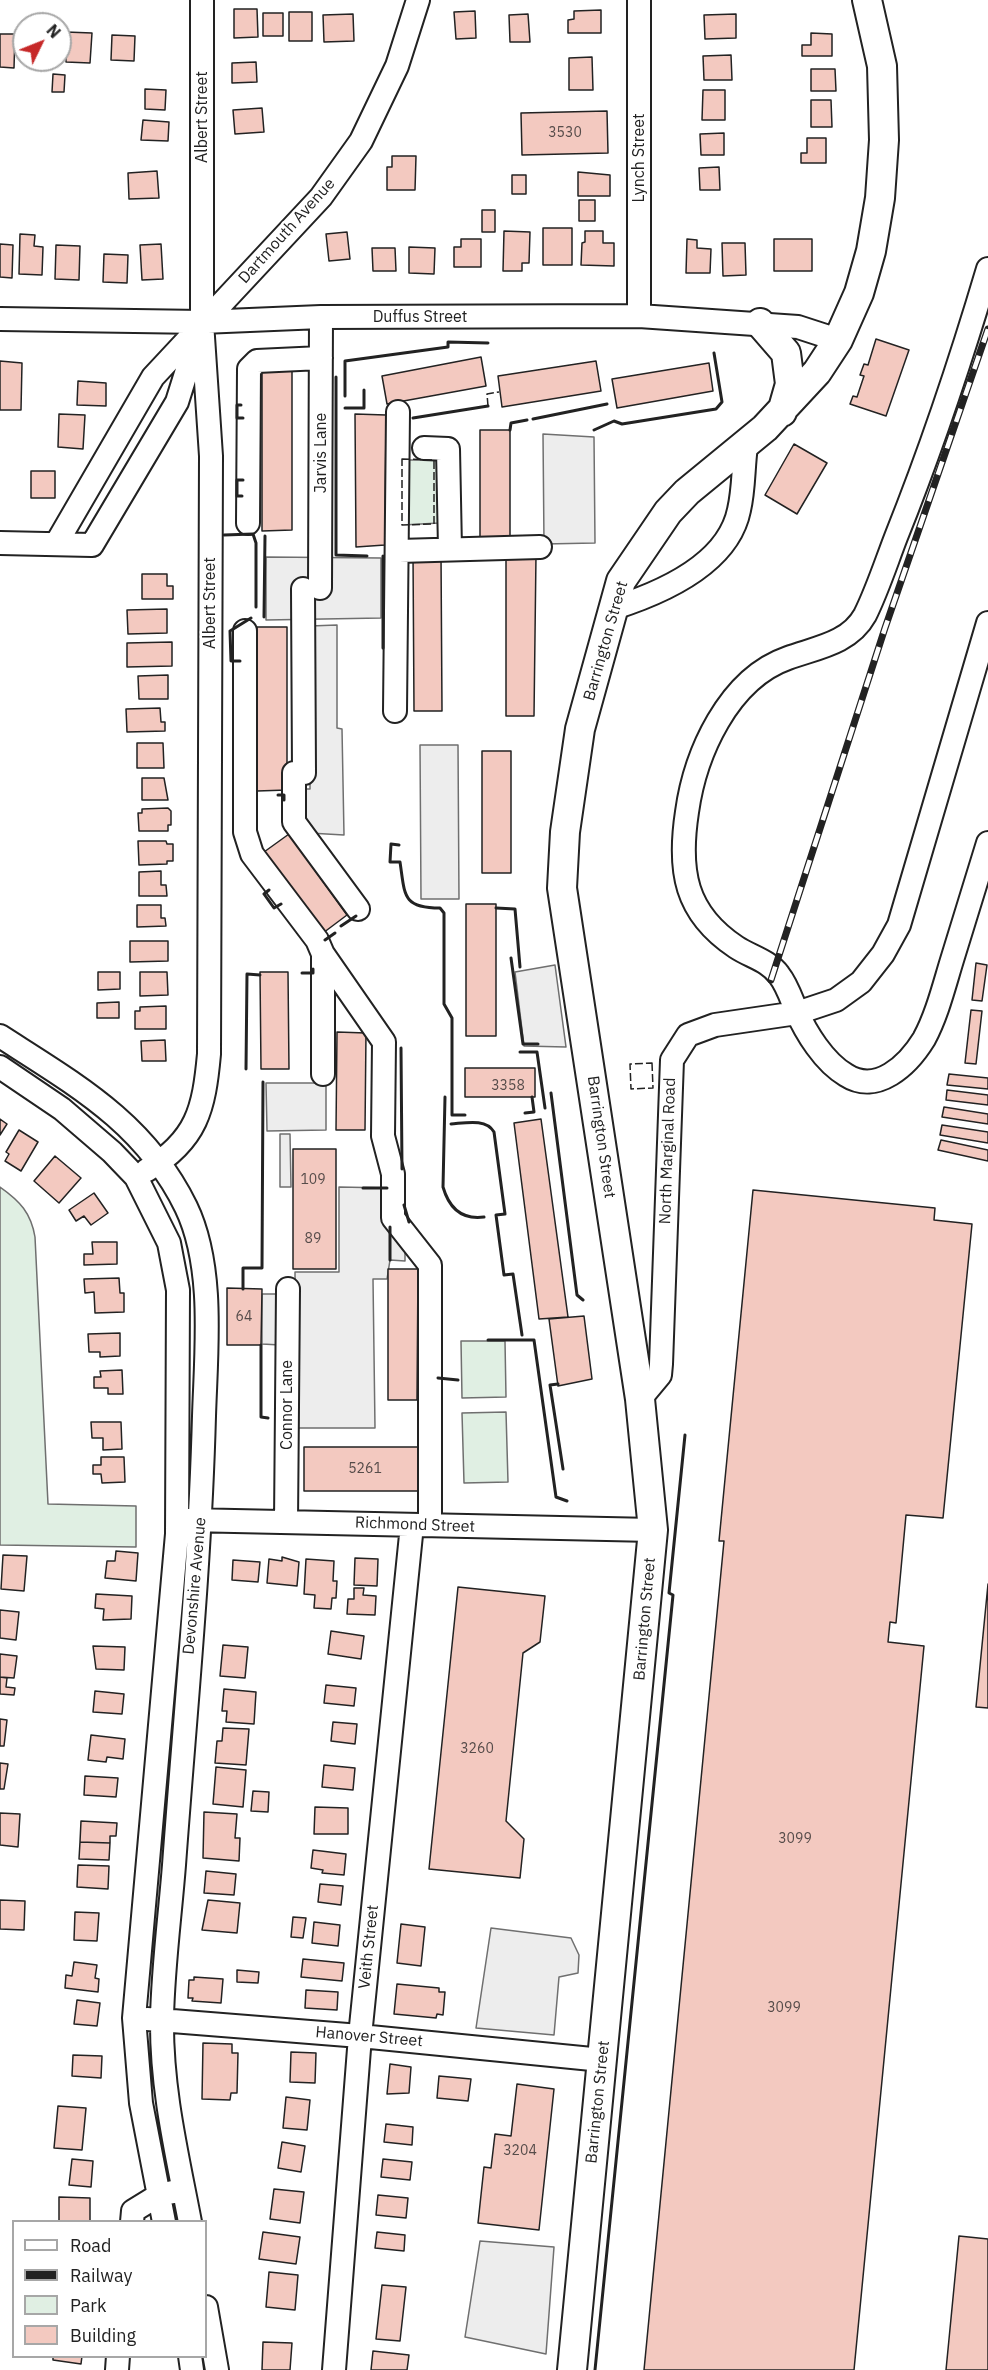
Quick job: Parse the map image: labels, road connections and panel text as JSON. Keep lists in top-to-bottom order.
{
  "streets": {
    "main road": ["Barrington Street"],
    "street": [
      "Albert Street",
      "Lynch Street",
      "Dartmouth Avenue",
      "Duffus Street",
      "Jarvis Lane",
      "North Marginal Road",
      "Connor Lane",
      "Richmond Street",
      "Devonshire Avenue",
      "Veith Street",
      "Hanover Street"
    ]
  },
  "crossings": [
    ["Albert Street", "Dartmouth Avenue"],
    ["Albert Street", "Duffus Street"],
    ["Albert Street", "Devonshire Avenue"],
    ["Lynch Street", "Duffus Street"],
    ["Dartmouth Avenue", "Duffus Street"],
    ["Duffus Street", "Jarvis Lane"],
    ["Duffus Street", "Barrington Street"],
    ["Barrington Street", "North Marginal Road"],
    ["Barrington Street", "Richmond Street"],
    ["Barrington Street", "Hanover Street"],
    ["Connor Lane", "Richmond Street"],
    ["Richmond Street", "Devonshire Avenue"],
    ["Richmond Street", "Veith Street"],
    ["Devonshire Avenue", "Hanover Street"],
    ["Veith Street", "Hanover Street"]
  ],
  "house_numbers": [
    "3530",
    "3358",
    "109",
    "89",
    "64",
    "5261",
    "3260",
    "3099",
    "3099",
    "3204"
  ],
  "legend": [
    "Road",
    "Railway",
    "Park",
    "Building"
  ],
  "north": "top right"
}
